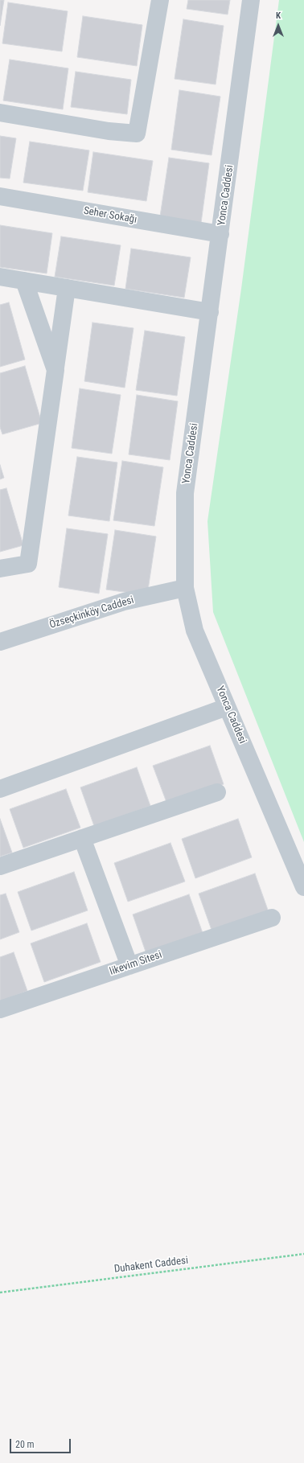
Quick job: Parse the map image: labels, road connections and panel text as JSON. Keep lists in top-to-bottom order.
{
  "streets": {
    "street": [
      "Yonca Caddesi",
      "Seher Sokağı",
      "Özseçkinköy Caddesi",
      "likevim Sitesi"
    ],
    "path": ["Duhakent Caddesi"]
  },
  "crossings": [
    ["Yonca Caddesi", "Seher Sokağı"],
    ["Yonca Caddesi", "Özseçkinköy Caddesi"]
  ],
  "scale_bar": "20 m",
  "north": "top"
}
